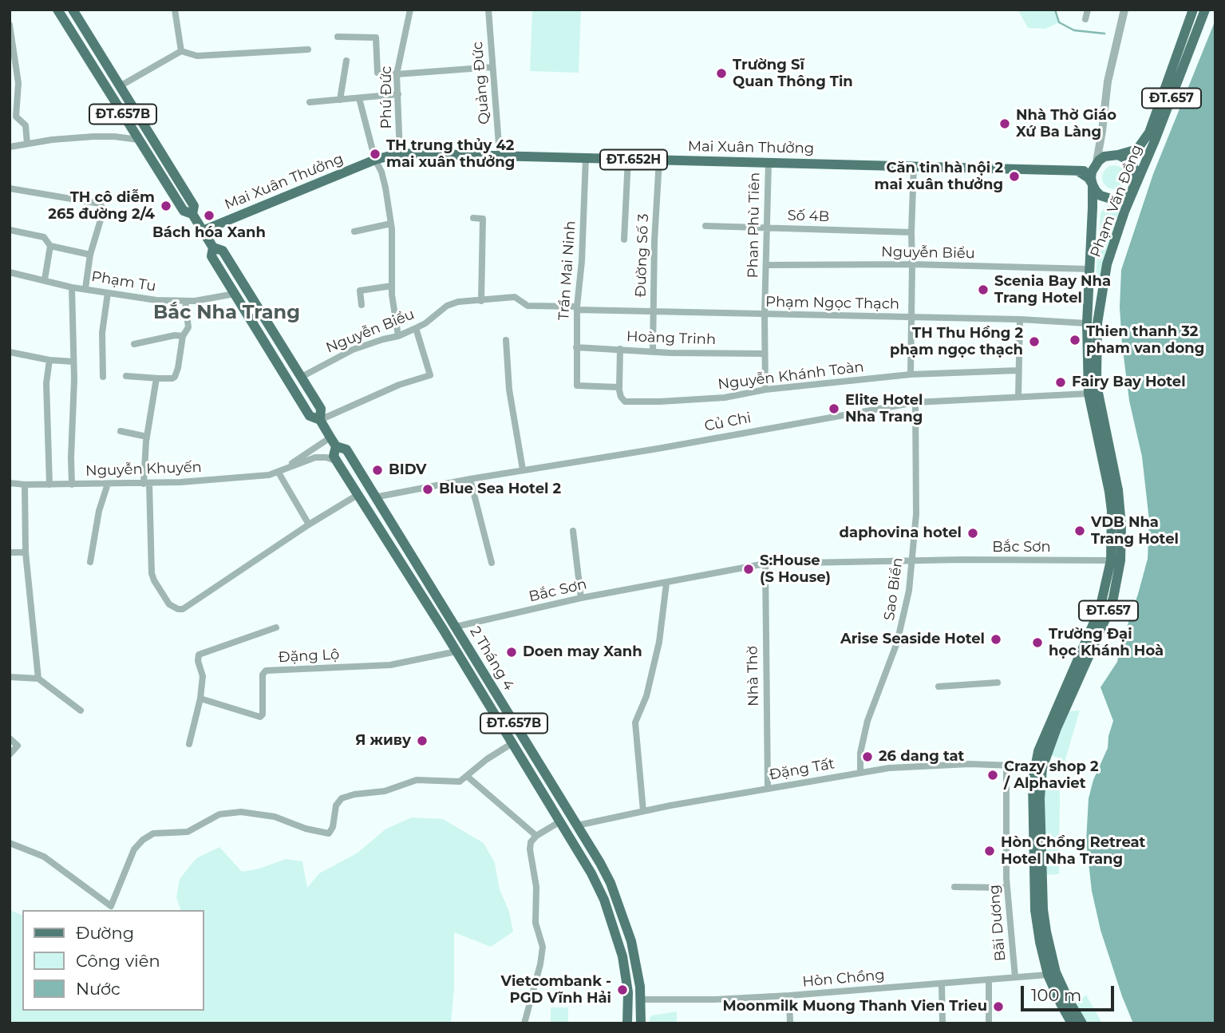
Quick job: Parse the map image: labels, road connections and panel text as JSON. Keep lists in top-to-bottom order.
{
  "streets": {
    "main road": [
      "ĐT.657",
      "ĐT.657B",
      "Mai Xuân Thưởng",
      "ĐT.652H",
      "Phạm Văn Đồng",
      "2 Tháng 4"
    ],
    "street": [
      "Quảng Đức",
      "Phú Đức",
      "Số 4B",
      "Phan Phù Tiên",
      "Nguyễn Biểu",
      "Đường Số 3",
      "Trần Mai Ninh",
      "Phạm Tu",
      "Phạm Ngọc Thạch",
      "Hoàng Trinh",
      "Nguyễn Khánh Toàn",
      "Củ Chi",
      "Nguyễn Khuyến",
      "Bắc Sơn",
      "Sao Biển",
      "Đặng Lộ",
      "Nhà Thờ",
      "Đặng Tất",
      "Bãi Dương",
      "Hòn Chồng"
    ]
  },
  "crossings": [
    ["Quảng Đức", "Mai Xuân Thưởng"],
    ["Phú Đức", "Mai Xuân Thưởng"],
    ["ĐT.657", "Mai Xuân Thưởng"],
    ["ĐT.657", "Phạm Văn Đồng"],
    ["Mai Xuân Thưởng", "Phạm Văn Đồng"],
    ["Mai Xuân Thưởng", "Phan Phù Tiên"],
    ["Mai Xuân Thưởng", "Đường Số 3"],
    ["Mai Xuân Thưởng", "Trần Mai Ninh"],
    ["Mai Xuân Thưởng", "2 Tháng 4"],
    ["Phạm Văn Đồng", "Nguyễn Biểu"],
    ["Phạm Văn Đồng", "Phạm Ngọc Thạch"],
    ["Phạm Văn Đồng", "Củ Chi"],
    ["Phạm Văn Đồng", "Bắc Sơn"],
    ["Phạm Văn Đồng", "Đặng Tất"],
    ["Phạm Văn Đồng", "Hòn Chồng"],
    ["Số 4B", "Phan Phù Tiên"],
    ["Phan Phù Tiên", "Nguyễn Biểu"],
    ["Phan Phù Tiên", "Phạm Ngọc Thạch"],
    ["Phan Phù Tiên", "Hoàng Trinh"],
    ["Phan Phù Tiên", "Nguyễn Khánh Toàn"],
    ["Nguyễn Biểu", "Trần Mai Ninh"],
    ["Nguyễn Biểu", "Phạm Ngọc Thạch"],
    ["Nguyễn Biểu", "2 Tháng 4"],
    ["Đường Số 3", "Phạm Ngọc Thạch"],
    ["Đường Số 3", "Hoàng Trinh"],
    ["Trần Mai Ninh", "Phạm Ngọc Thạch"],
    ["Trần Mai Ninh", "Hoàng Trinh"],
    ["Trần Mai Ninh", "Nguyễn Khánh Toàn"],
    ["Phạm Tu", "2 Tháng 4"],
    ["Củ Chi", "Sao Biển"],
    ["Củ Chi", "2 Tháng 4"],
    ["Nguyễn Khuyến", "2 Tháng 4"],
    ["Bắc Sơn", "Sao Biển"],
    ["Bắc Sơn", "2 Tháng 4"],
    ["Bắc Sơn", "Nhà Thờ"],
    ["Sao Biển", "Đặng Tất"],
    ["Đặng Lộ", "2 Tháng 4"],
    ["2 Tháng 4", "Đặng Tất"],
    ["2 Tháng 4", "Hòn Chồng"],
    ["Nhà Thờ", "Đặng Tất"],
    ["Đặng Tất", "Bãi Dương"],
    ["Bãi Dương", "Hòn Chồng"]
  ],
  "districts": ["Bắc Nha Trang"],
  "places": [
    "Trường Sĩ Quan Thông Tin",
    "Nhà Thờ Giáo Xứ Ba Làng",
    "TH trung thủy 42 mai xuân thưởng",
    "Căn tin hà nội 2 mai xuân thưởng",
    "TH cô diễm 265 đường 2/4",
    "Bách hóa Xanh",
    "Scenia Bay Nha Trang Hotel",
    "Thien thanh 32 pham van dong",
    "TH Thu Hồng 2 phạm ngọc thạch",
    "Fairy Bay Hotel",
    "Elite Hotel Nha Trang",
    "BIDV",
    "Blue Sea Hotel 2",
    "VDB Nha Trang Hotel",
    "daphovina hotel",
    "S:House (S House)",
    "Arise Seaside Hotel",
    "Trường Đại học Khánh Hoà",
    "Doen may Xanh",
    "Я живу",
    "26 dang tat",
    "Crazy shop 2 / Alphaviet",
    "Hòn Chồng Retreat Hotel Nha Trang",
    "Vietcombank - PGD Vĩnh Hải",
    "Moonmilk Muong Thanh Vien Trieu"
  ],
  "legend": ["Đường", "Công viên", "Nước"],
  "scale_bar": "100 m"
}
